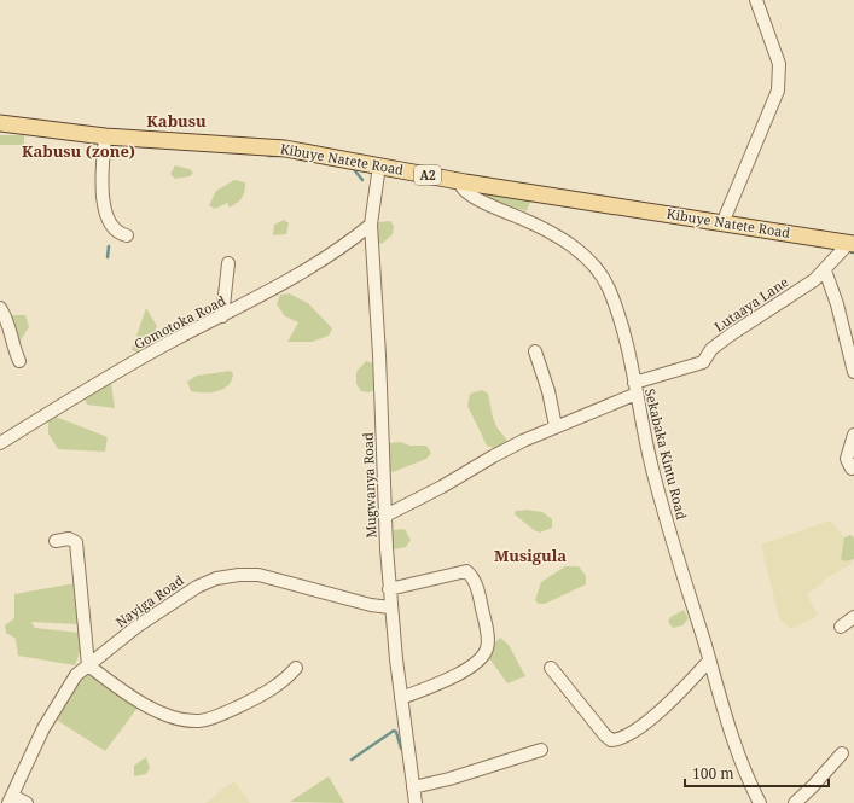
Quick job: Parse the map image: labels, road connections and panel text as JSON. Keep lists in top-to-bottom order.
{
  "streets": {
    "main road": ["Kibuye Natete Road", "A2"],
    "street": [
      "Lutaaya Lane",
      "Gomotoka Road",
      "Sekabaka Kintu Road",
      "Mugwanya Road",
      "Nayiga Road"
    ]
  },
  "crossings": [
    ["Kibuye Natete Road", "Lutaaya Lane"],
    ["Kibuye Natete Road", "Sekabaka Kintu Road"],
    ["Kibuye Natete Road", "Mugwanya Road"],
    ["Lutaaya Lane", "Sekabaka Kintu Road"],
    ["Lutaaya Lane", "Mugwanya Road"],
    ["Gomotoka Road", "Mugwanya Road"],
    ["Mugwanya Road", "Nayiga Road"]
  ],
  "districts": ["Kabusu", "Kabusu (zone)", "Musigula"],
  "scale_bar": "100 m"
}
